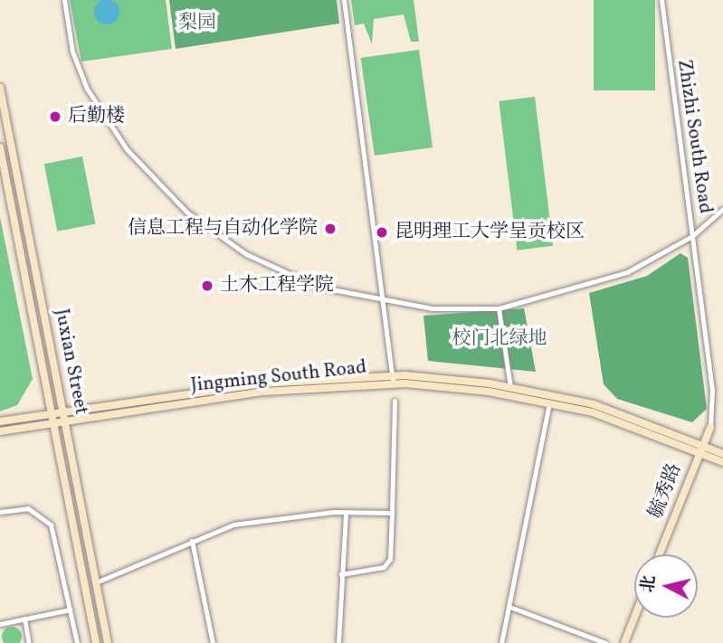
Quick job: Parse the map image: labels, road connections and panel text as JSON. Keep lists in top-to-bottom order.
{
  "streets": {
    "street": [
      "Zhizhi South Road",
      "Juxian Street",
      "Jingming South Road",
      "毓秀路"
    ]
  },
  "crossings": [
    ["Zhizhi South Road", "毓秀路"],
    ["Juxian Street", "Jingming South Road"],
    ["Jingming South Road", "毓秀路"]
  ],
  "parks": ["梨园", "校门北绿地"],
  "places": [
    "后勤楼",
    "信息工程与自动化学院",
    "昆明理工大学呈贡校区",
    "土木工程学院"
  ],
  "north": "left"
}
